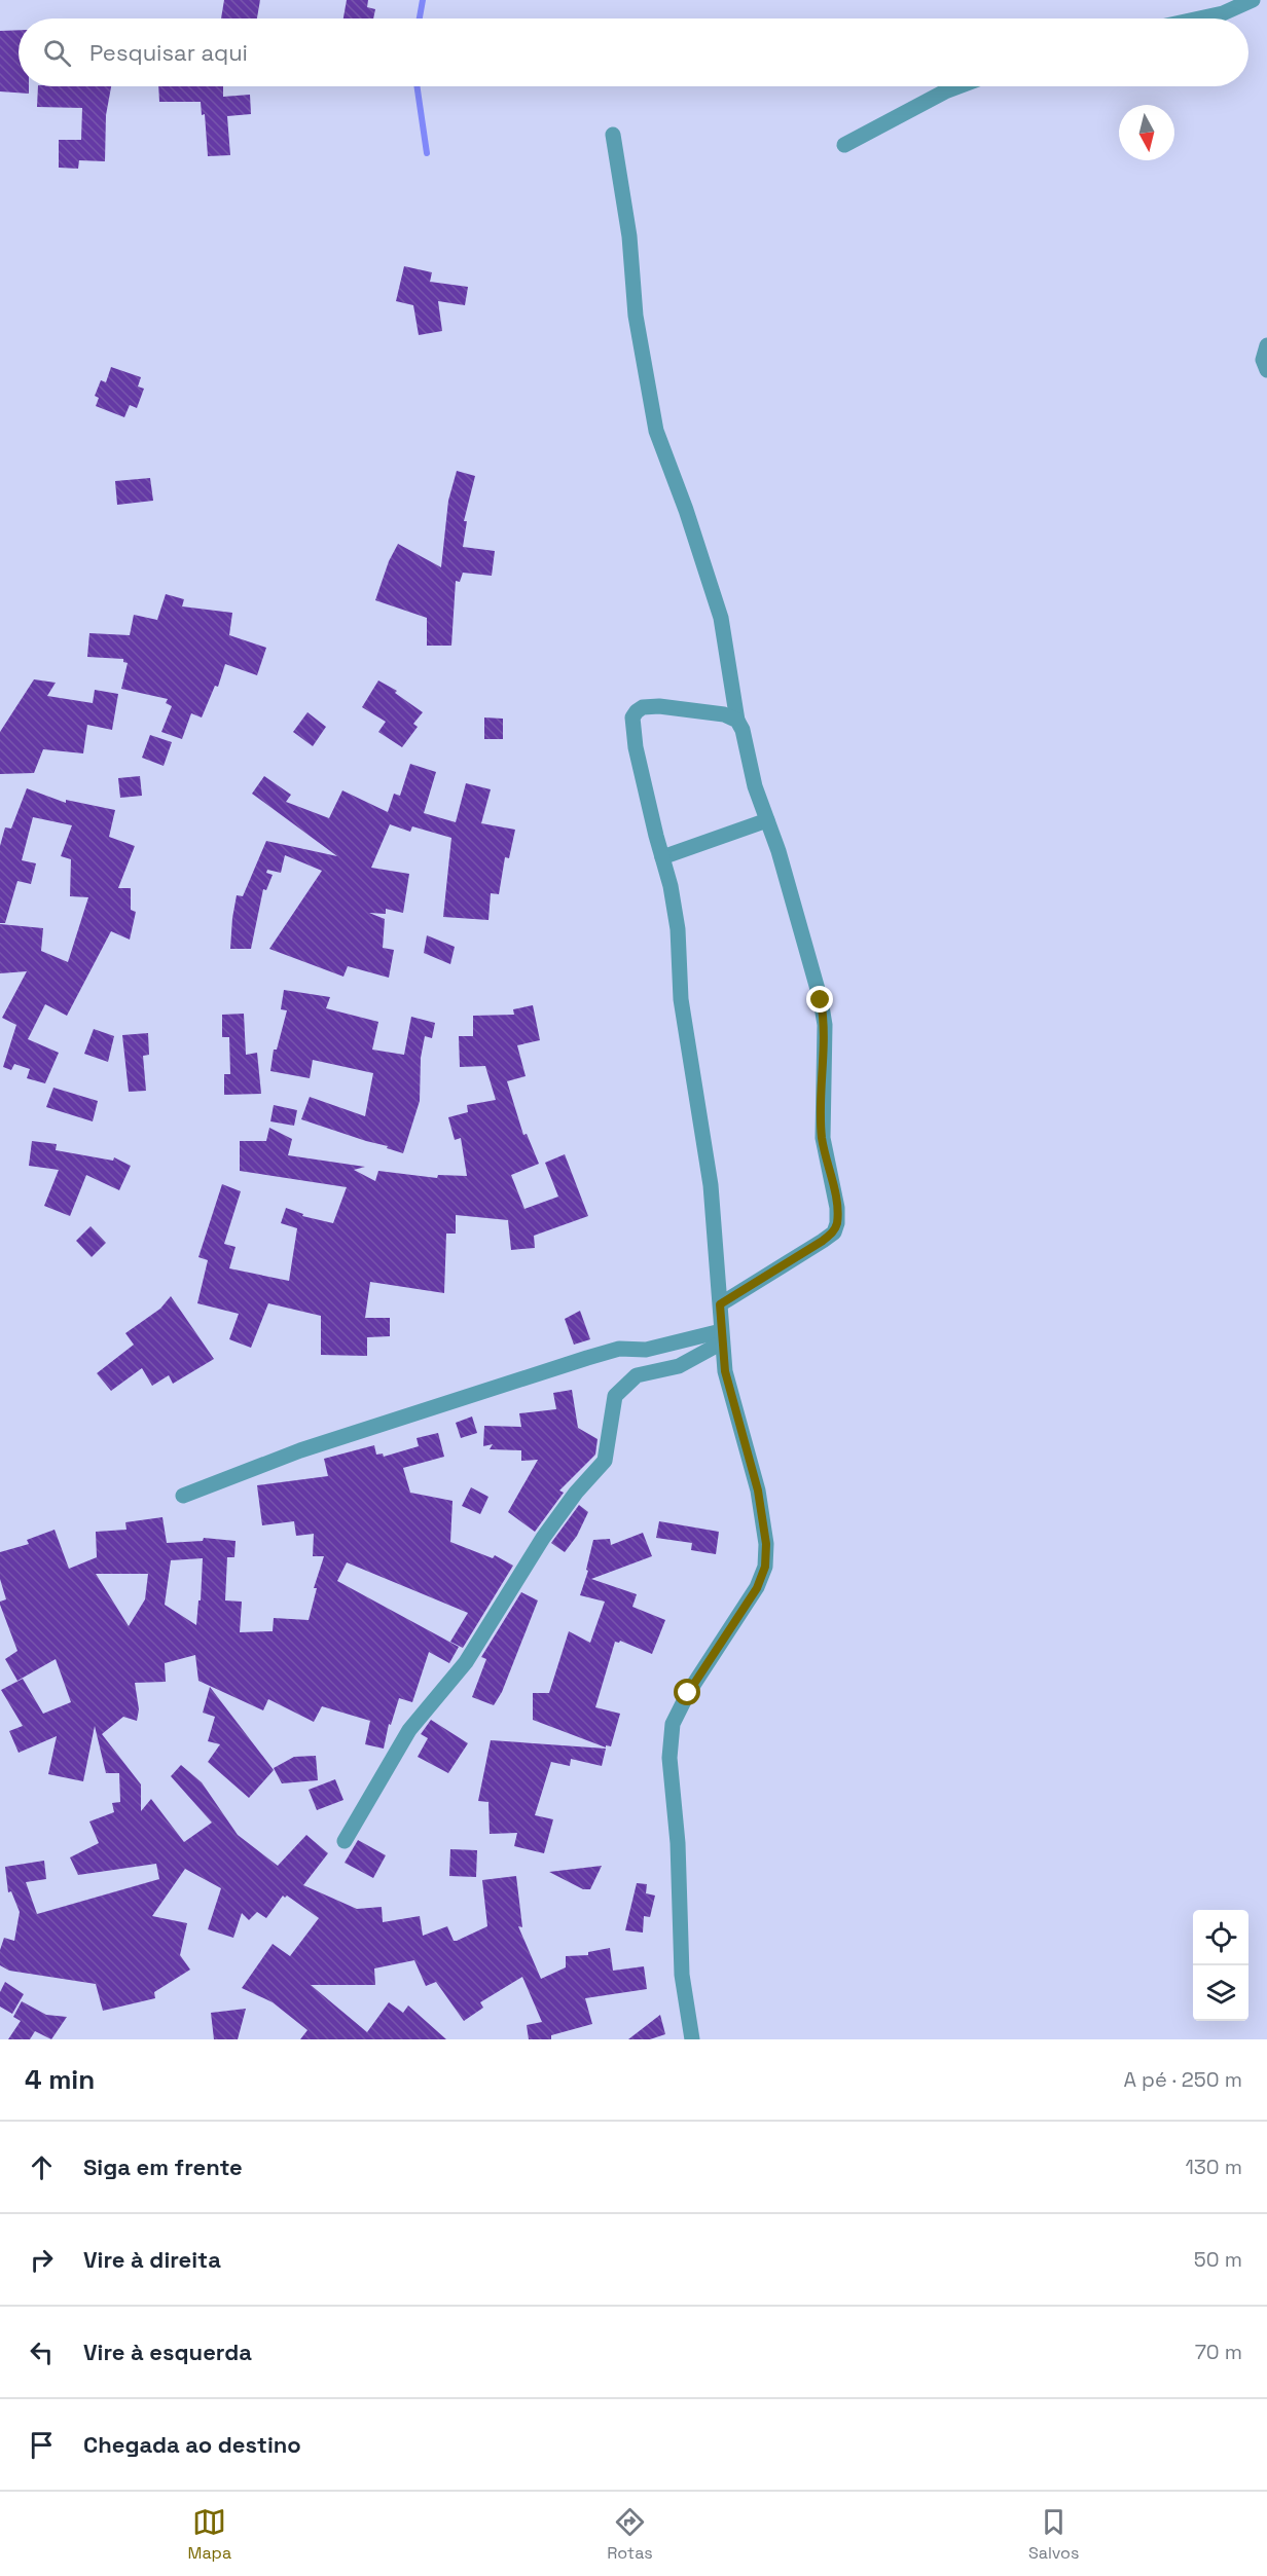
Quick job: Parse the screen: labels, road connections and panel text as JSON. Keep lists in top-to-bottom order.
{
  "north": "bottom",
  "page": {
    "search": "Pesquisar aqui",
    "heading": ["4 min", "A pé · 250 m"],
    "list": [
      ["Siga em frente", "130 m"],
      ["Vire à direita", "50 m"],
      ["Vire à esquerda", "70 m"],
      "Chegada ao destino"
    ],
    "nav": ["Mapa", "Rotas", "Salvos"]
  }
}
